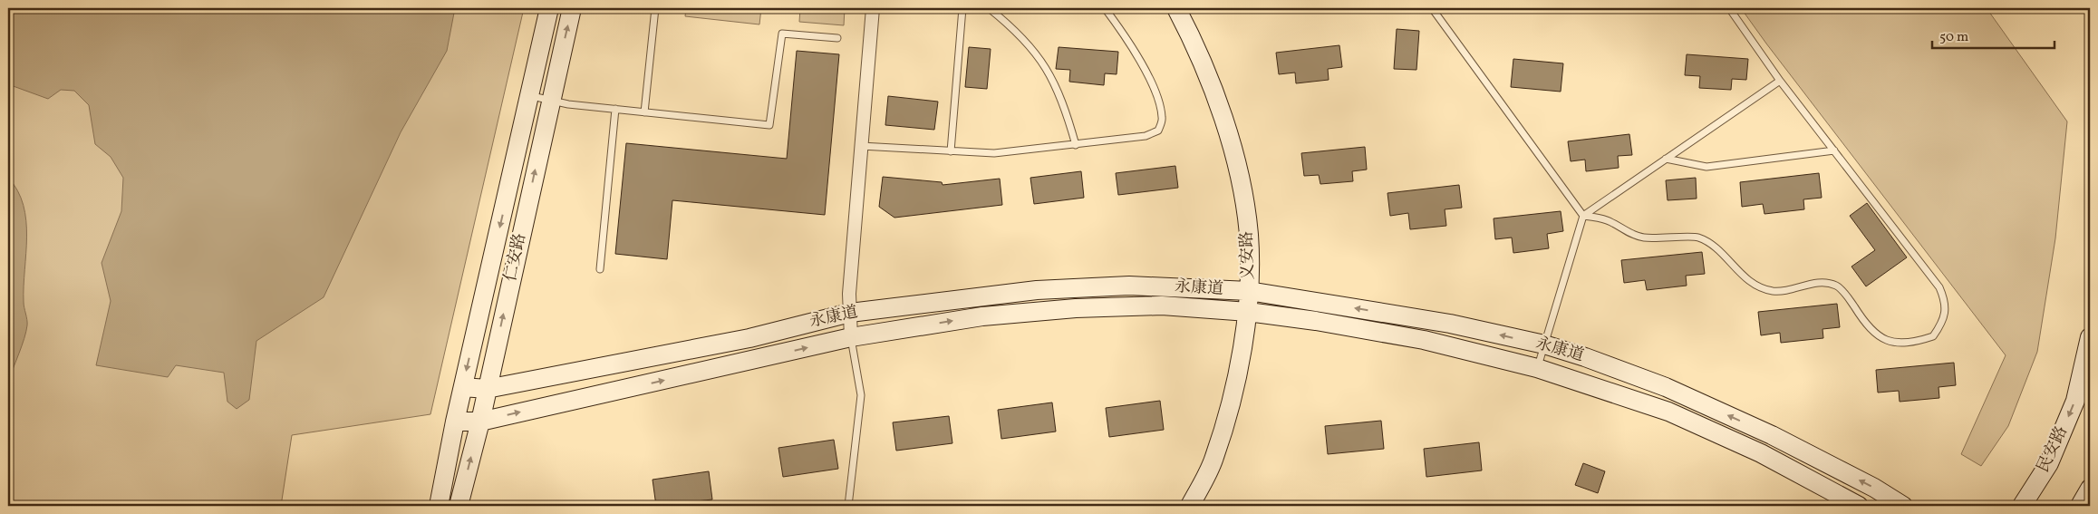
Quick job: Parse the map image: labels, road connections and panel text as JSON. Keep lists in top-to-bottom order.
{
  "streets": {
    "street": [
      "义安路",
      "仁安路",
      "永康道",
      "民安路"
    ]
  },
  "crossings": [
    ["义安路", "永康道"],
    ["仁安路", "永康道"]
  ],
  "one_way": ["民安路"],
  "scale_bar": "50 m"
}
